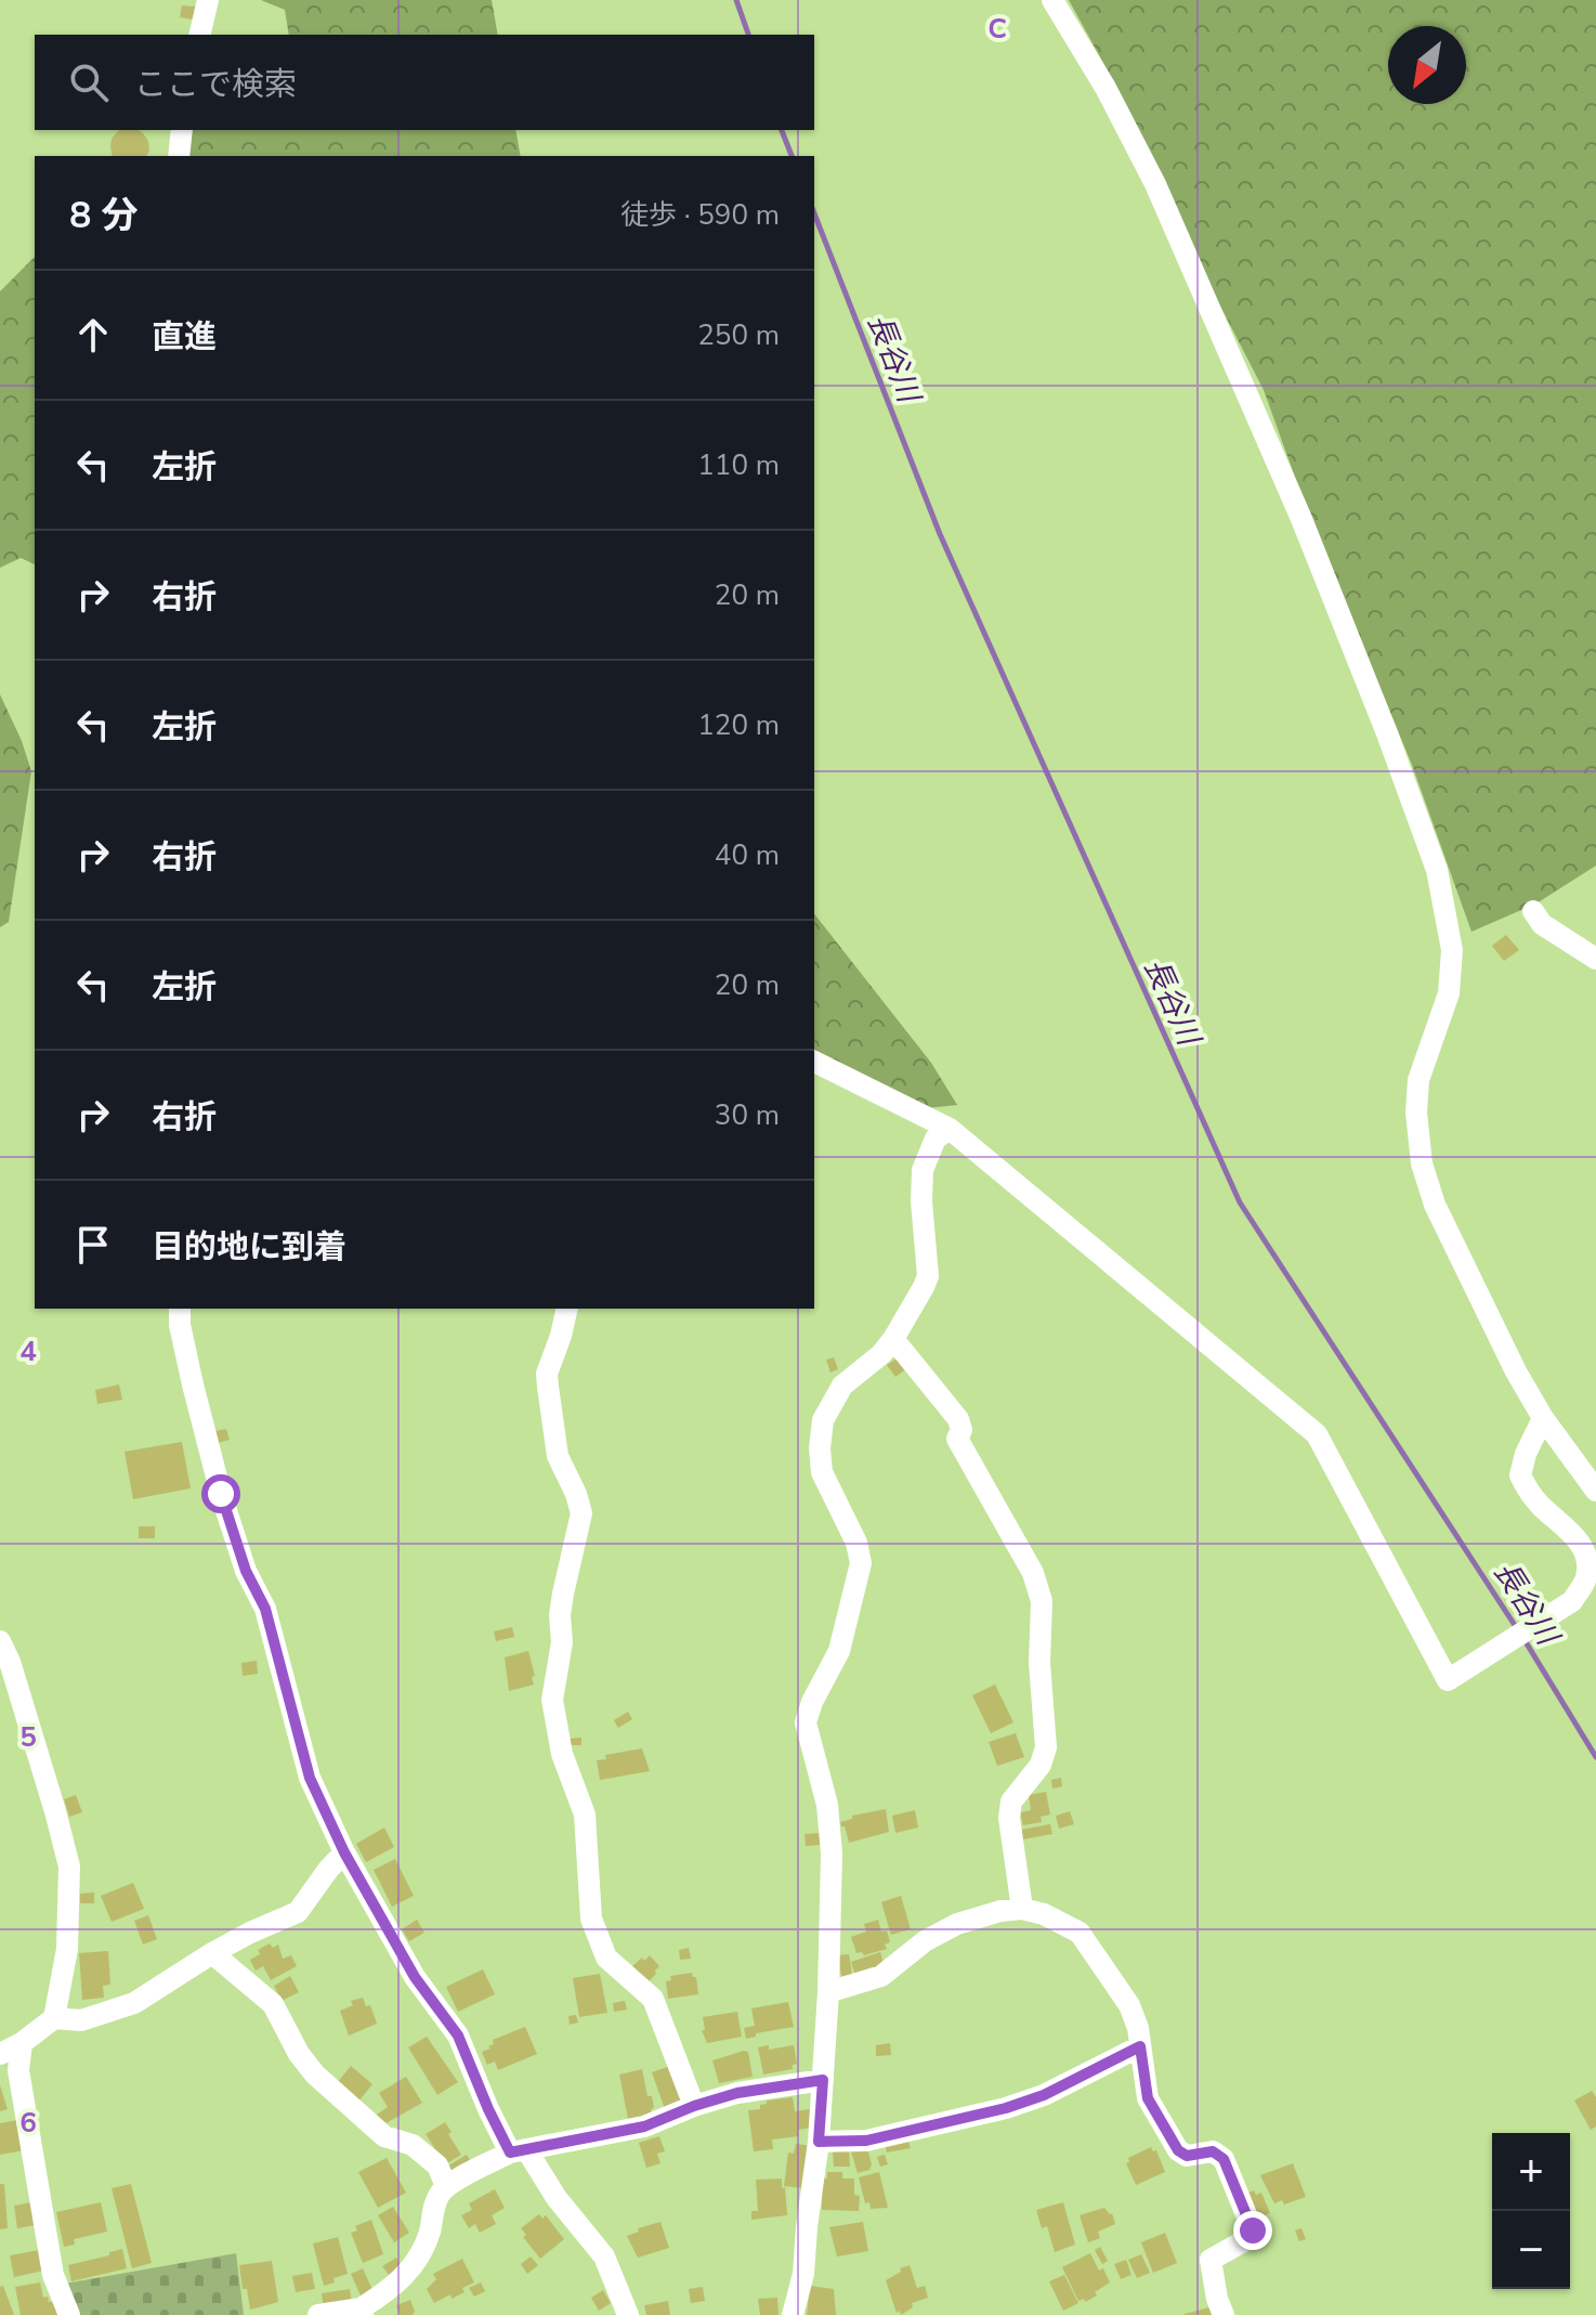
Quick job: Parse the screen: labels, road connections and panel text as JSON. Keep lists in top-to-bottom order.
{
  "water": ["長谷川"],
  "north": "bottom left",
  "page": {
    "search": "ここで検索",
    "heading": ["8 分", "徒歩 · 590 m"],
    "list": [
      ["直進", "250 m"],
      ["左折", "110 m"],
      ["右折", "20 m"],
      ["左折", "120 m"],
      ["右折", "40 m"],
      ["左折", "20 m"],
      ["右折", "30 m"],
      "目的地に到着"
    ],
    "map_buttons": ["+", "−"]
  },
  "grid": {
    "columns": ["C"],
    "rows": ["4", "5", "6"]
  }
}
